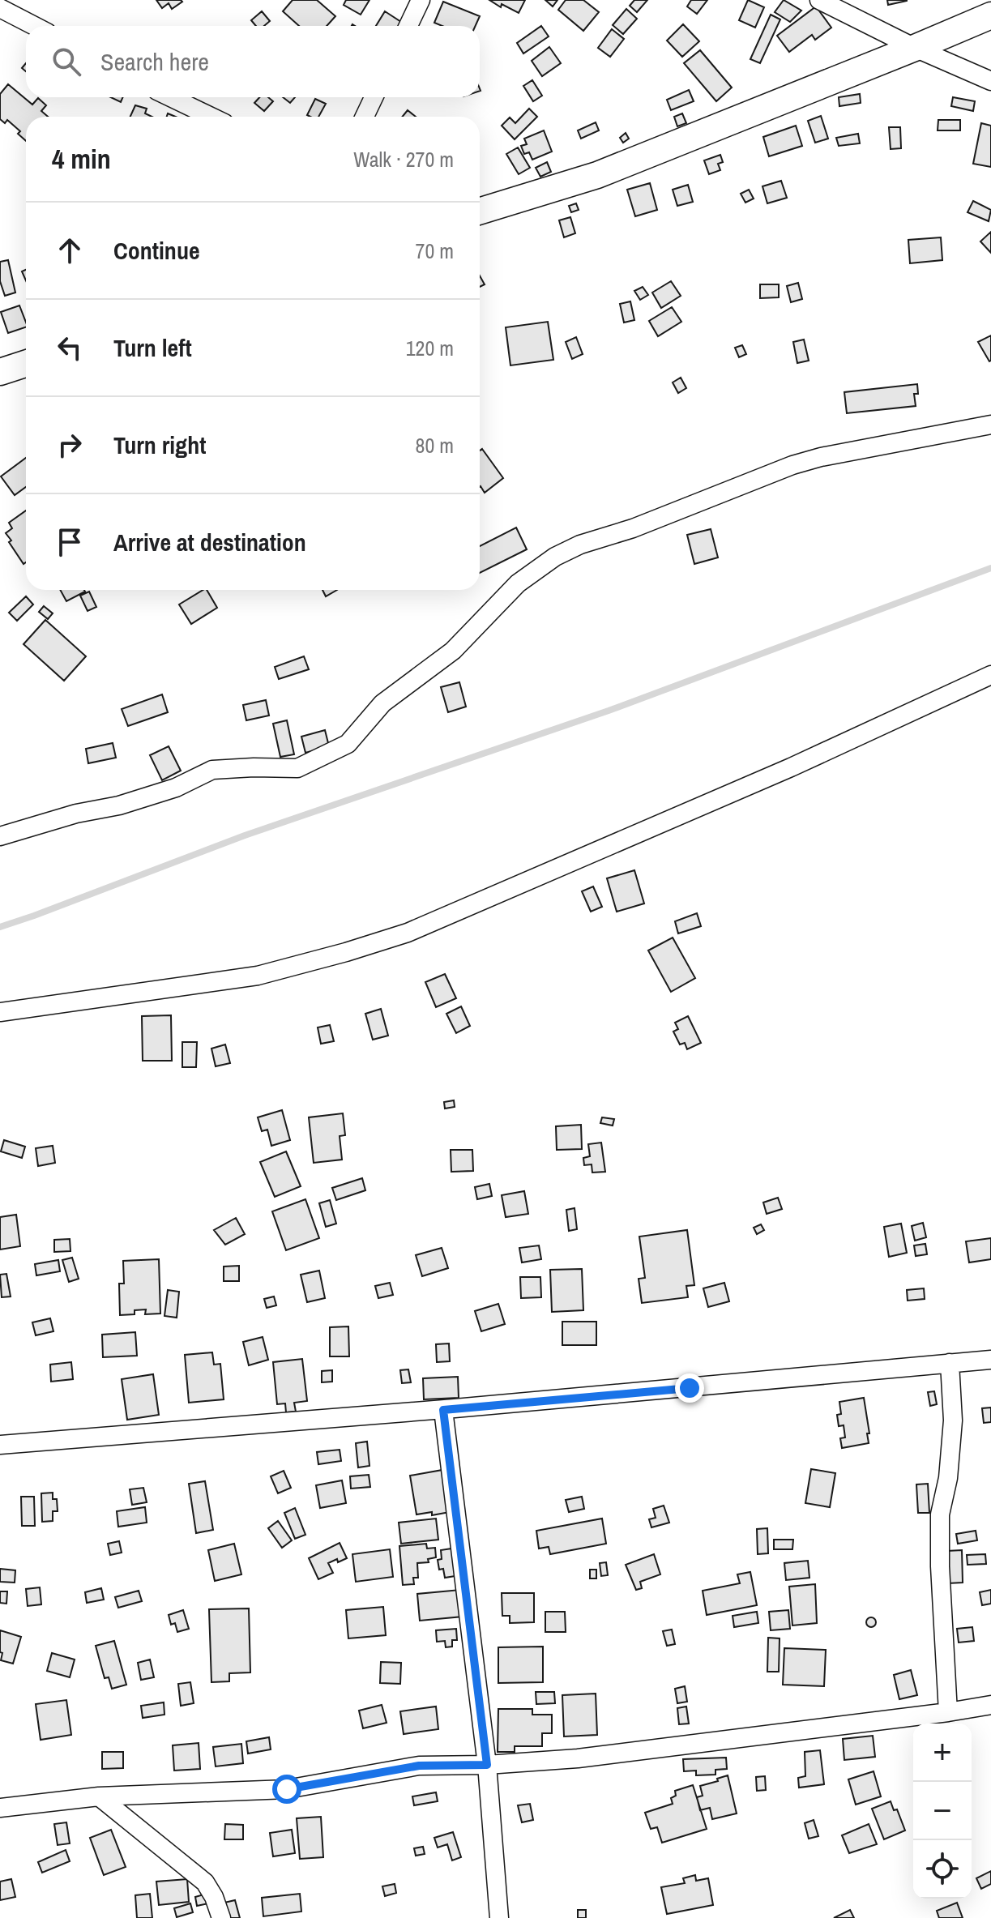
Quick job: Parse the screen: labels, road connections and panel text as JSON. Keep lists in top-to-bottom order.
{
  "page": {
    "search": "Search here",
    "heading": ["4 min", "Walk · 270 m"],
    "list": [
      ["Continue", "70 m"],
      ["Turn left", "120 m"],
      ["Turn right", "80 m"],
      "Arrive at destination"
    ],
    "map_buttons": ["+", "−"]
  }
}
